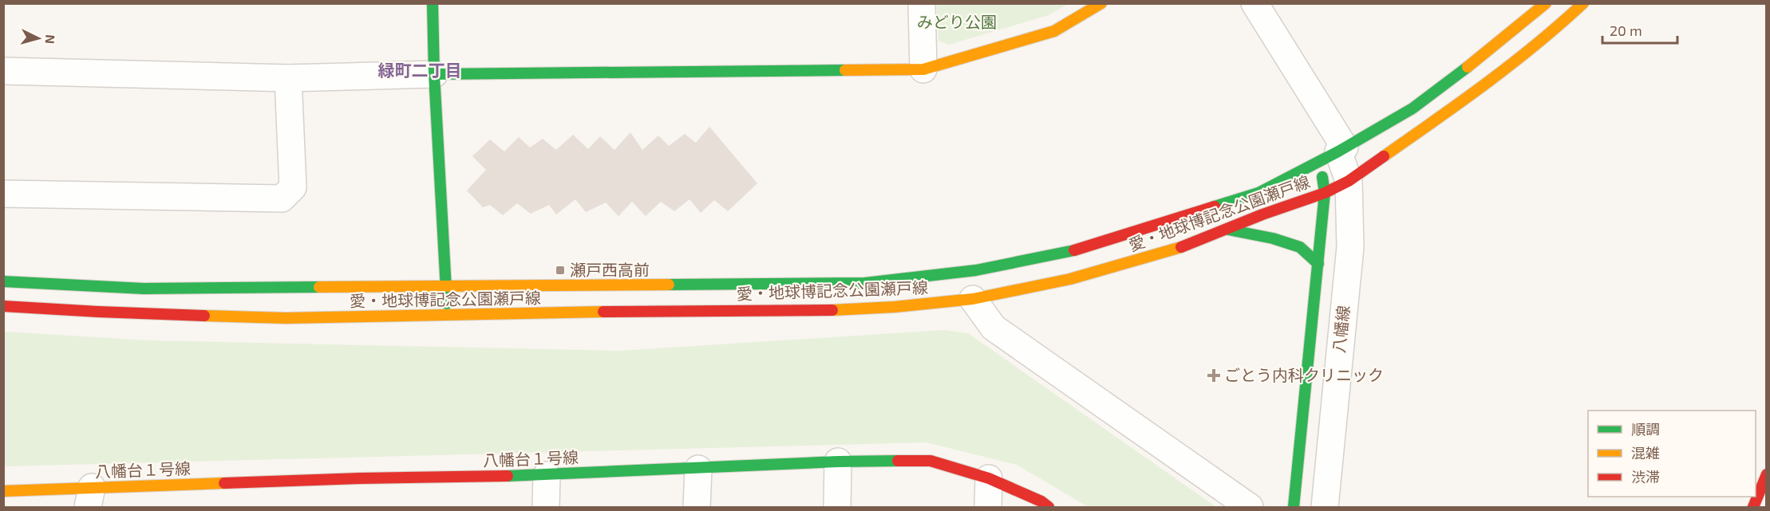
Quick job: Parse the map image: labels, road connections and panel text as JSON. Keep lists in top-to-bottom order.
{
  "streets": {
    "main road": ["愛・地球博記念公園瀬戸線", "八幡線", "八幡台１号線"]
  },
  "crossings": [
    ["愛・地球博記念公園瀬戸線", "八幡線"]
  ],
  "districts": ["緑町二丁目"],
  "parks": ["みどり公園"],
  "places": {
    "transit": ["瀬戸西高前"],
    "health": ["ごとう内科クリニック"]
  },
  "legend": ["順調", "混雑", "渋滞"],
  "scale_bar": "20 m",
  "north": "right"
}
